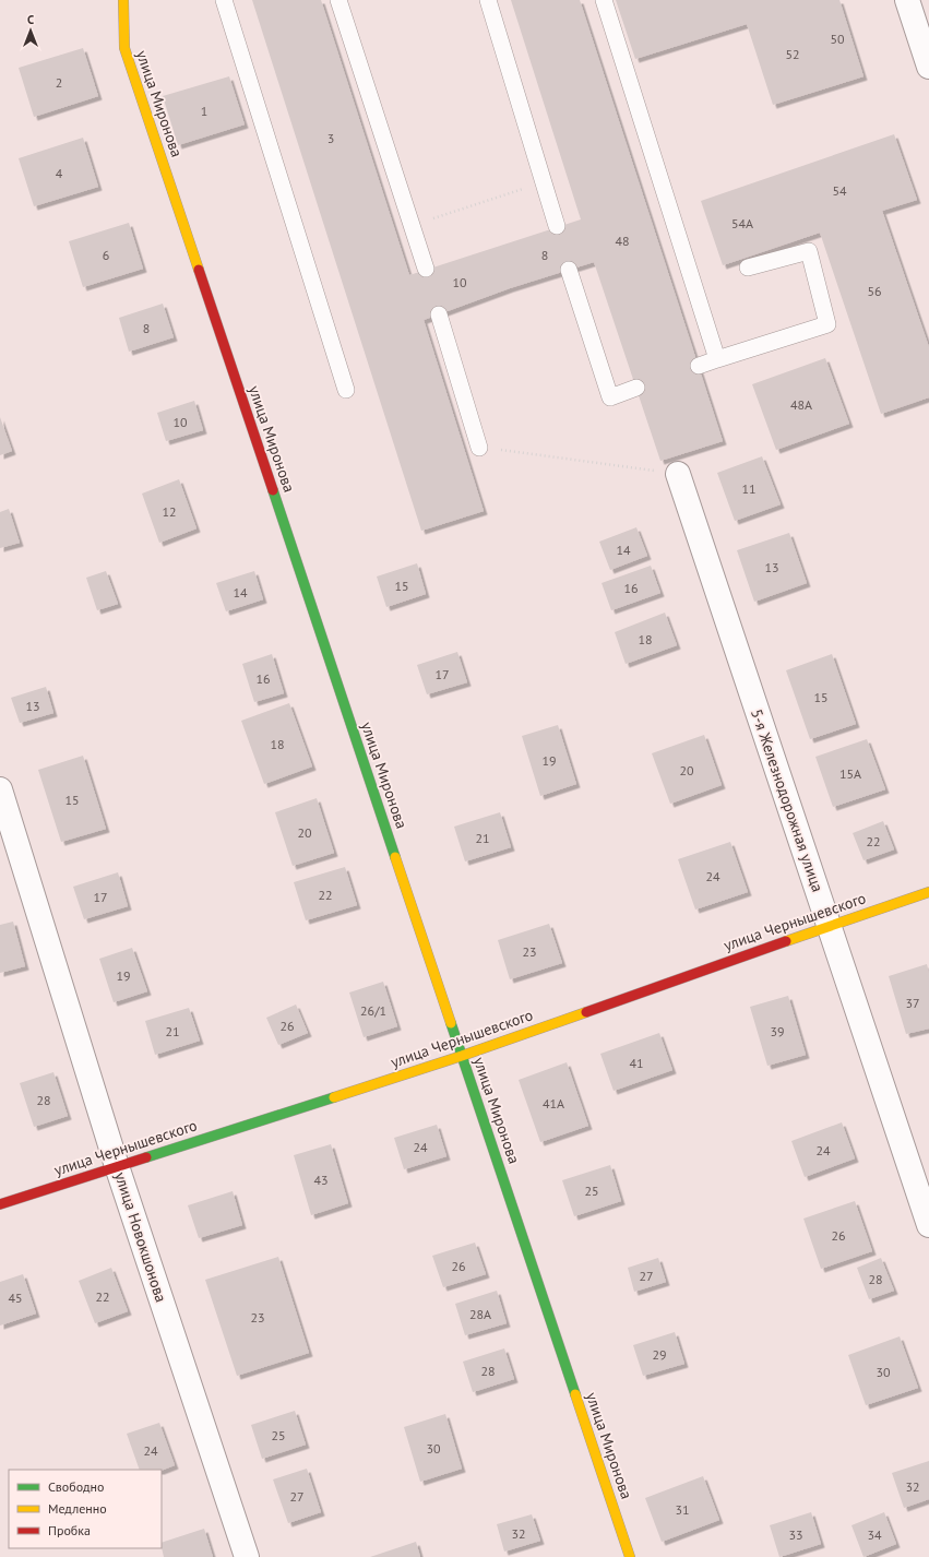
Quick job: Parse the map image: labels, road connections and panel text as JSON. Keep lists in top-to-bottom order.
{
  "streets": {
    "street": [
      "улица Миронова",
      "5-я Железнодорожная улица",
      "улица Чернышевского",
      "улица Новокшонова"
    ]
  },
  "crossings": [
    ["улица Миронова", "улица Чернышевского"],
    ["5-я Железнодорожная улица", "улица Чернышевского"],
    ["улица Чернышевского", "улица Новокшонова"]
  ],
  "house_numbers": [
    "50",
    "52",
    "2",
    "1",
    "3",
    "4",
    "54",
    "54А",
    "48",
    "6",
    "8",
    "10",
    "56",
    "8",
    "48А",
    "10",
    "11",
    "12",
    "14",
    "13",
    "15",
    "16",
    "14",
    "18",
    "17",
    "16",
    "15",
    "13",
    "18",
    "19",
    "20",
    "15А",
    "15",
    "20",
    "21",
    "22",
    "24",
    "22",
    "17",
    "23",
    "19",
    "37",
    "26/1",
    "26",
    "21",
    "39",
    "41",
    "28",
    "41А",
    "24",
    "24",
    "43",
    "25",
    "26",
    "26",
    "27",
    "28",
    "22",
    "45",
    "28А",
    "23",
    "29",
    "28",
    "30",
    "25",
    "30",
    "24",
    "32",
    "27",
    "31",
    "32",
    "33",
    "34"
  ],
  "legend": ["Свободно", "Медленно", "Пробка"],
  "north": "top"
}
